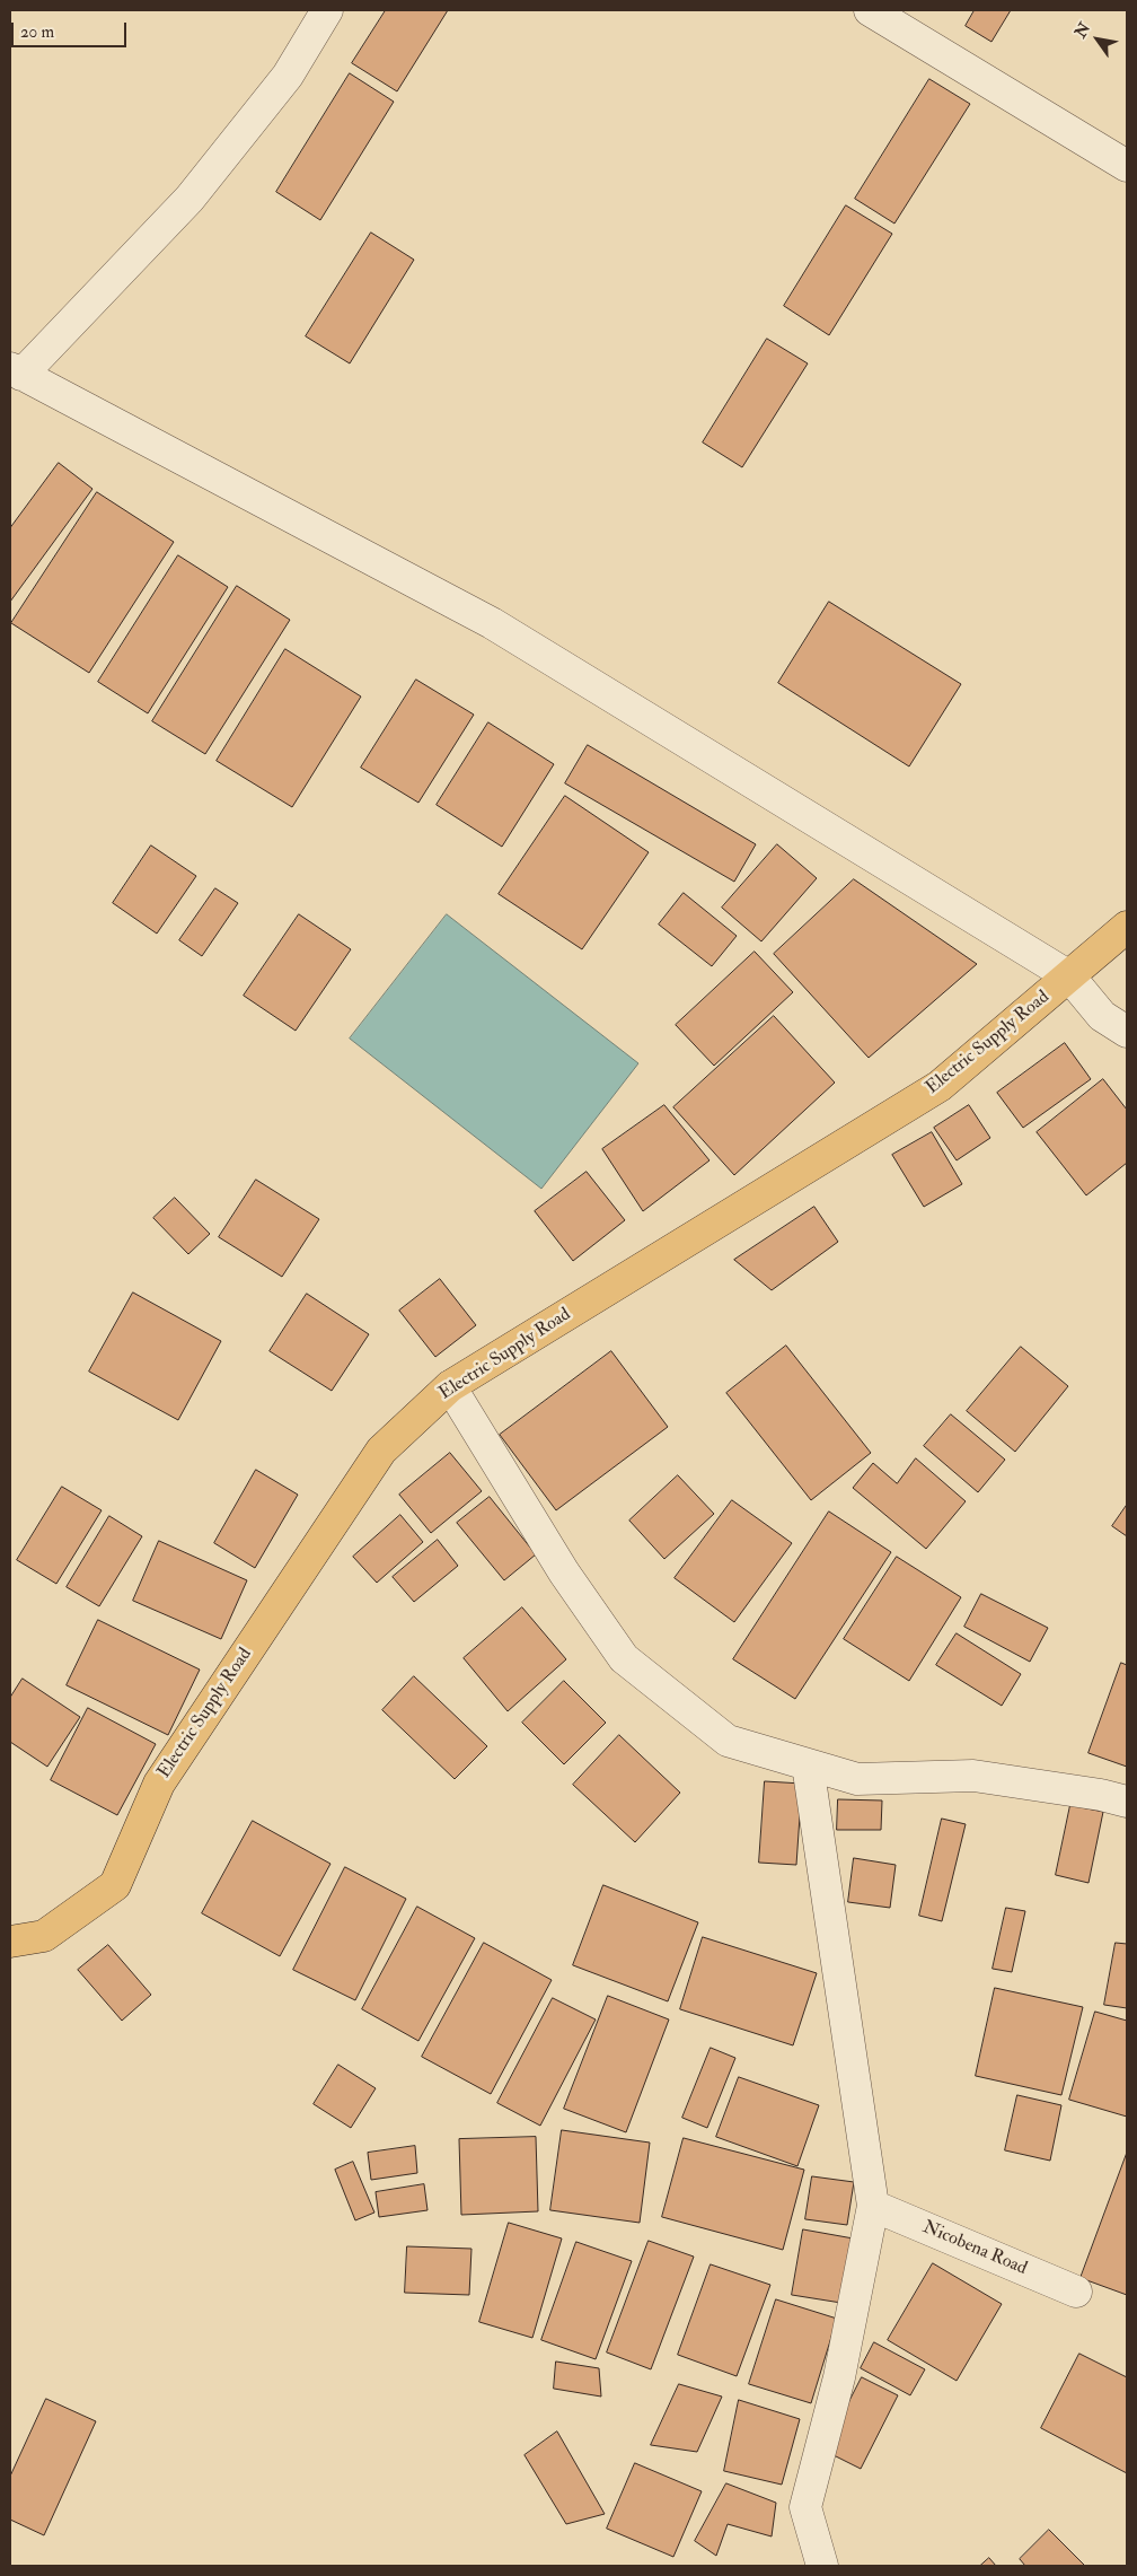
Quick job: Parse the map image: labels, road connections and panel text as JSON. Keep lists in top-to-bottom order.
{
  "streets": {
    "main road": ["Electric Supply Road"],
    "street": ["Nicobena Road"]
  },
  "scale_bar": "20 m",
  "north": "top left"
}
